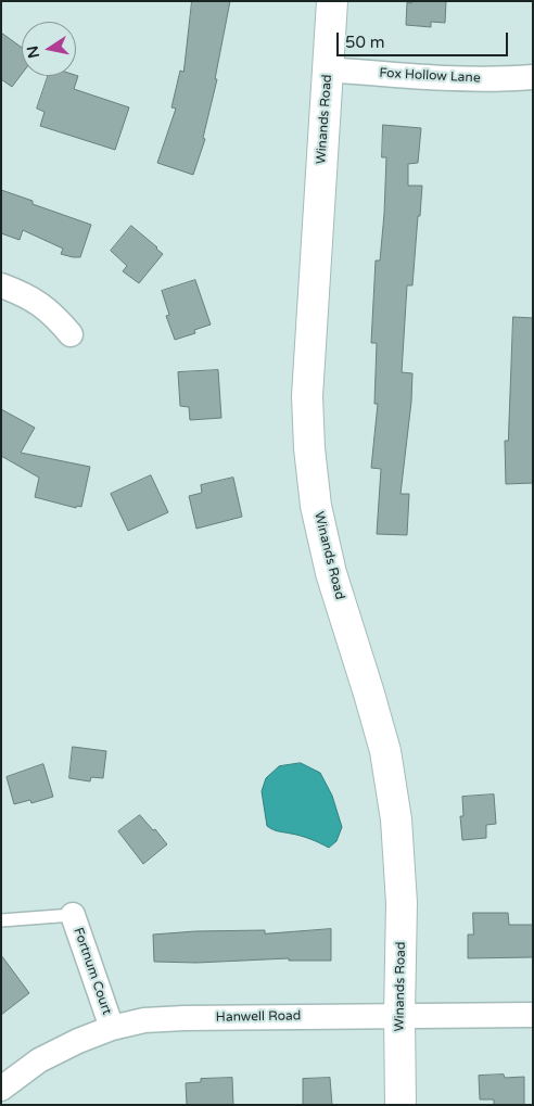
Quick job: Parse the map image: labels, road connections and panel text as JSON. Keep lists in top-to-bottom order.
{
  "streets": {
    "street": [
      "Fox Hollow Lane",
      "Winands Road",
      "Fortnum Court",
      "Hanwell Road"
    ]
  },
  "crossings": [
    ["Fox Hollow Lane", "Winands Road"],
    ["Winands Road", "Hanwell Road"],
    ["Fortnum Court", "Hanwell Road"]
  ],
  "scale_bar": "50 m",
  "north": "left"
}
